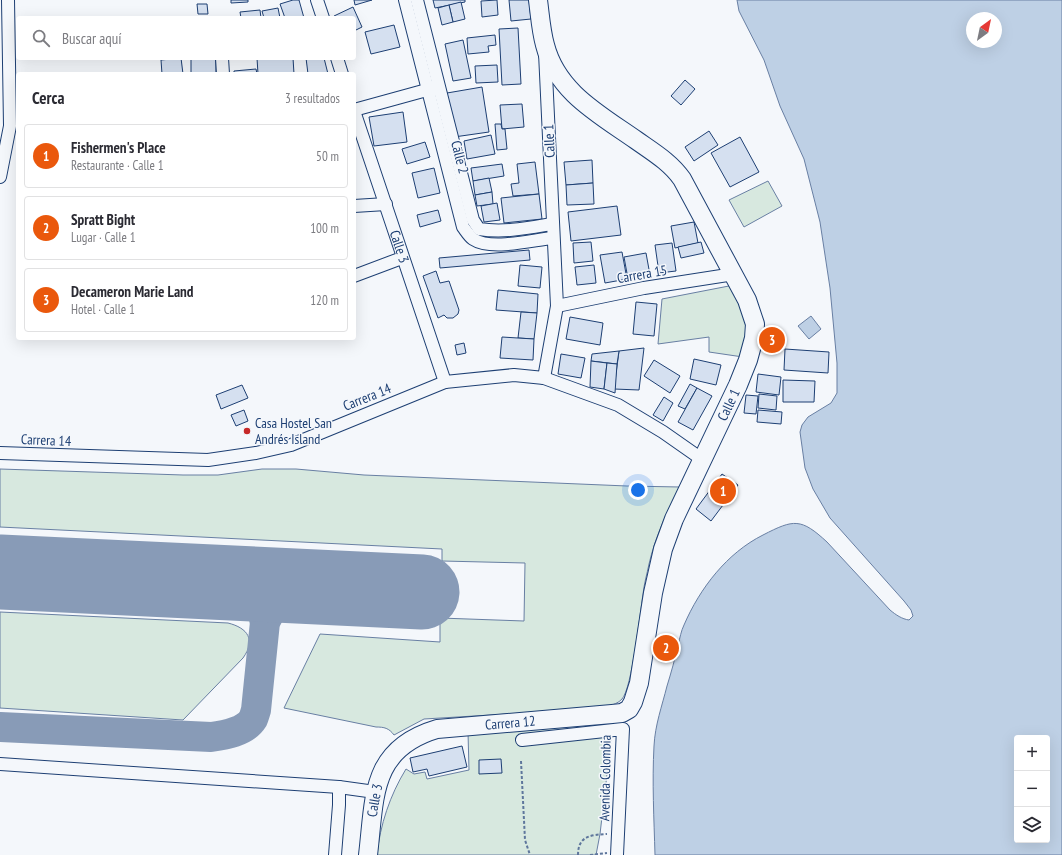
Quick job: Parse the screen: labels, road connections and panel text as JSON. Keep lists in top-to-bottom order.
{
  "streets": {
    "highway": ["Calle 1", "Calle 3", "Carrera 12"],
    "street": [
      "Calle 2",
      "Carrera 15",
      "Carrera 14",
      "Avenida Colombia"
    ]
  },
  "crossings": [
    ["Calle 1", "Carrera 15"],
    ["Calle 1", "Carrera 14"],
    ["Calle 1", "Carrera 12"],
    ["Calle 3", "Carrera 14"],
    ["Calle 3", "Carrera 12"]
  ],
  "places": ["Casa Hostel San Andrés Island"],
  "north": "top right",
  "page": {
    "search": "Buscar aquí",
    "heading": ["Cerca", "3 resultados"],
    "list": [
      {
        "mark": "1",
        "name": "Fishermen's Place",
        "note": "Restaurante · Calle 1",
        "value": "50 m"
      },
      {
        "mark": "2",
        "name": "Spratt Bight",
        "note": "Lugar · Calle 1",
        "value": "100 m"
      },
      {
        "mark": "3",
        "name": "Decameron Marie Land",
        "note": "Hotel · Calle 1",
        "value": "120 m"
      }
    ],
    "pins": ["3", "1", "2"],
    "map_buttons": ["+", "−"]
  }
}
